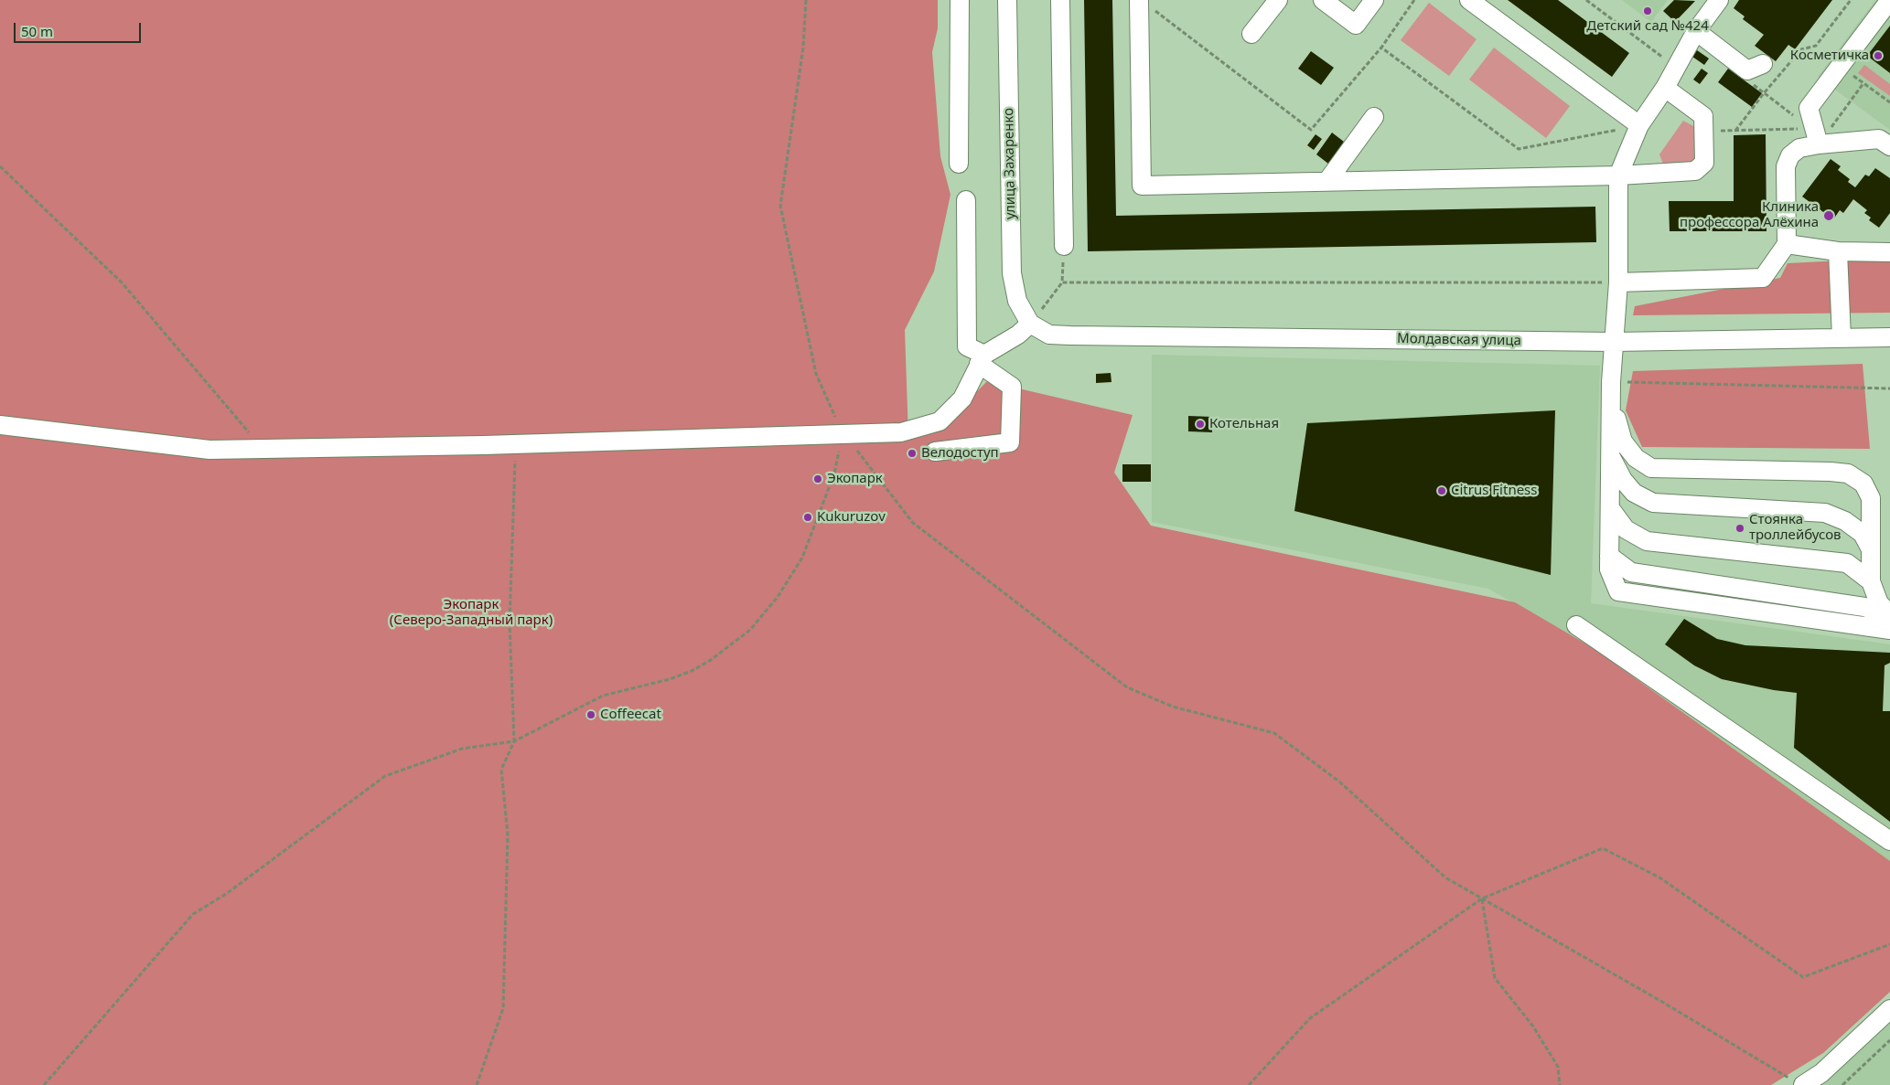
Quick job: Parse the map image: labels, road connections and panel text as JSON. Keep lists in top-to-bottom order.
{
  "streets": {
    "street": ["улица Захаренко", "Молдавская улица"]
  },
  "crossings": [
    ["улица Захаренко", "Молдавская улица"]
  ],
  "parks": ["Экопарк (Северо-Западный парк)"],
  "places": [
    "Детский сад №424",
    "Косметичка",
    "Клиника профессора Алёхина",
    "Котельная",
    "Велодоступ",
    "Экопарк",
    "Citrus Fitness",
    "Kukuruzov",
    "Стоянка троллейбусов",
    "Coffeecat"
  ],
  "scale_bar": "50 m"
}
